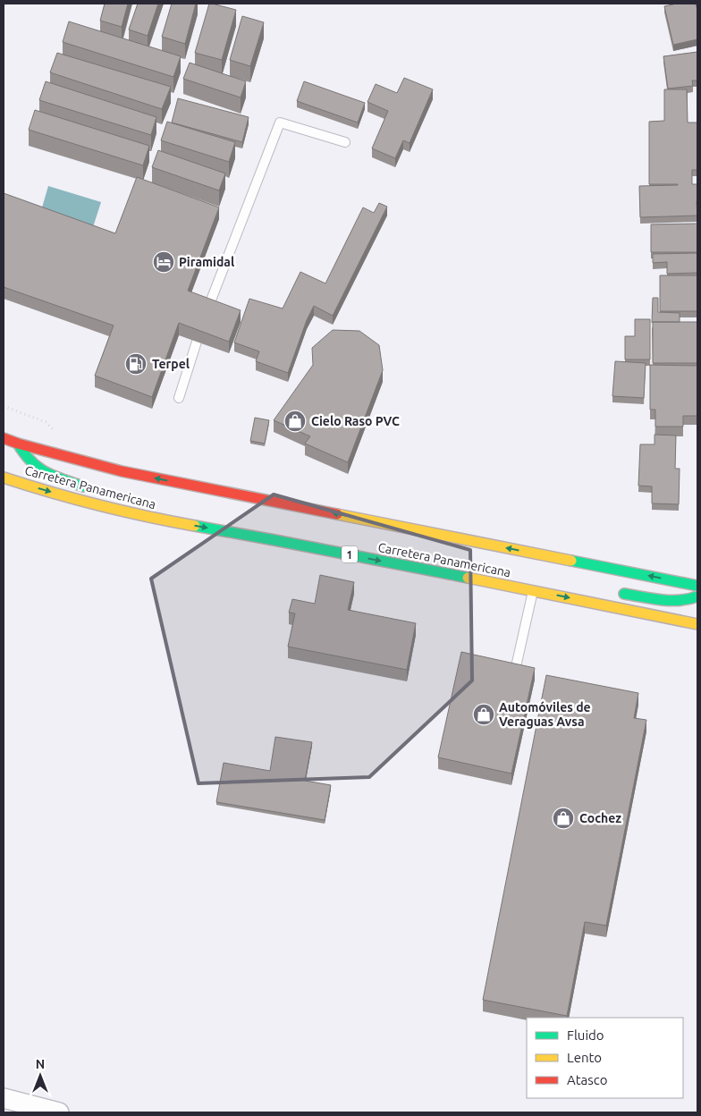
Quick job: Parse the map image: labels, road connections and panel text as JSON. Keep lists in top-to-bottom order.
{
  "streets": {
    "highway": ["Carretera Panamericana", "1"]
  },
  "places": {
    "hotel": ["Piramidal"],
    "fuel station": ["Terpel"],
    "shop": ["Cielo Raso PVC", "Automóviles de Veraguas Avsa", "Cochez"]
  },
  "legend": ["Fluido", "Lento", "Atasco"],
  "north": "top"
}
